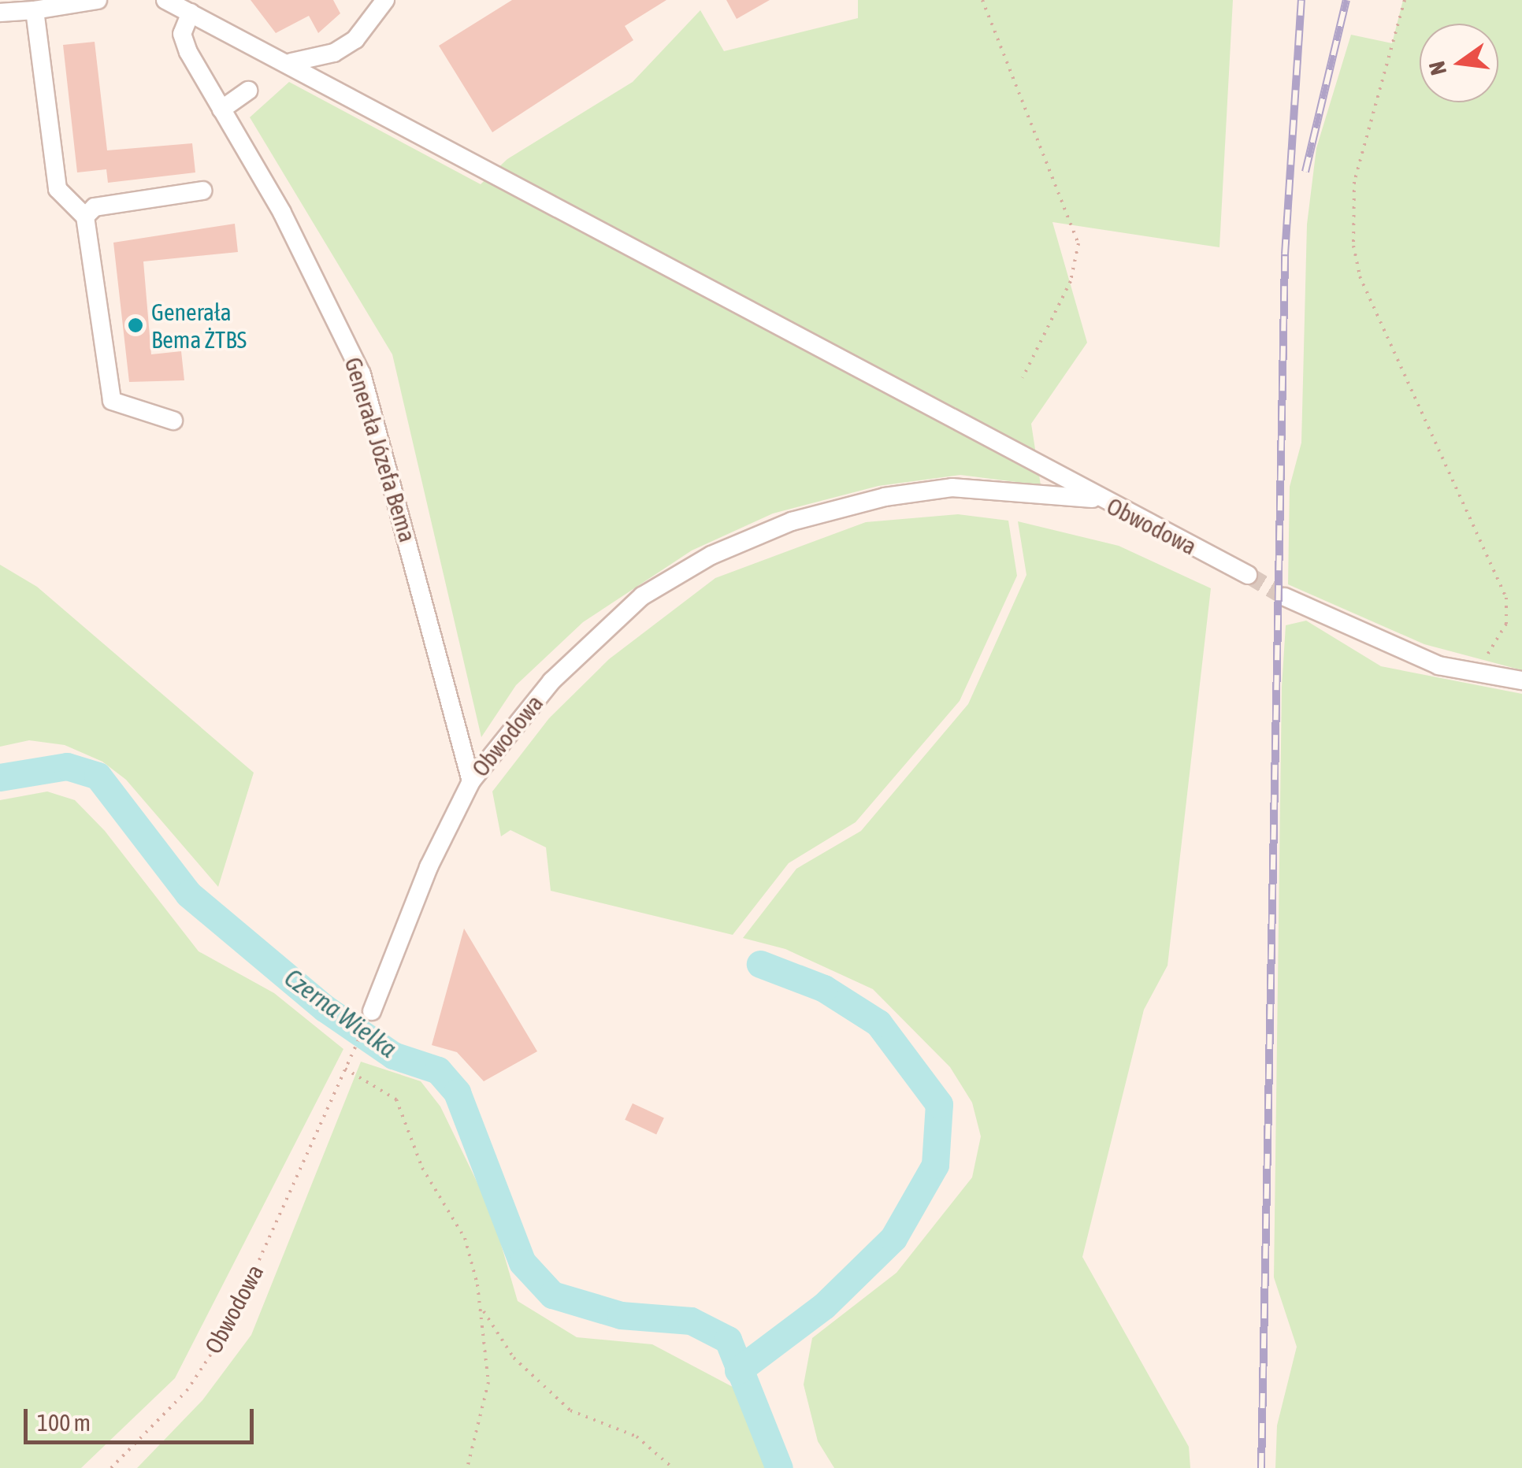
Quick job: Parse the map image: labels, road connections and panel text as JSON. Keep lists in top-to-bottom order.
{
  "streets": {
    "street": ["Generała Józefa Bema", "Obwodowa"]
  },
  "crossings": [
    ["Generała Józefa Bema", "Obwodowa"]
  ],
  "water": ["Czerna Wielka"],
  "places": ["Generała Bema ŻTBS"],
  "scale_bar": "100 m",
  "north": "left"
}
